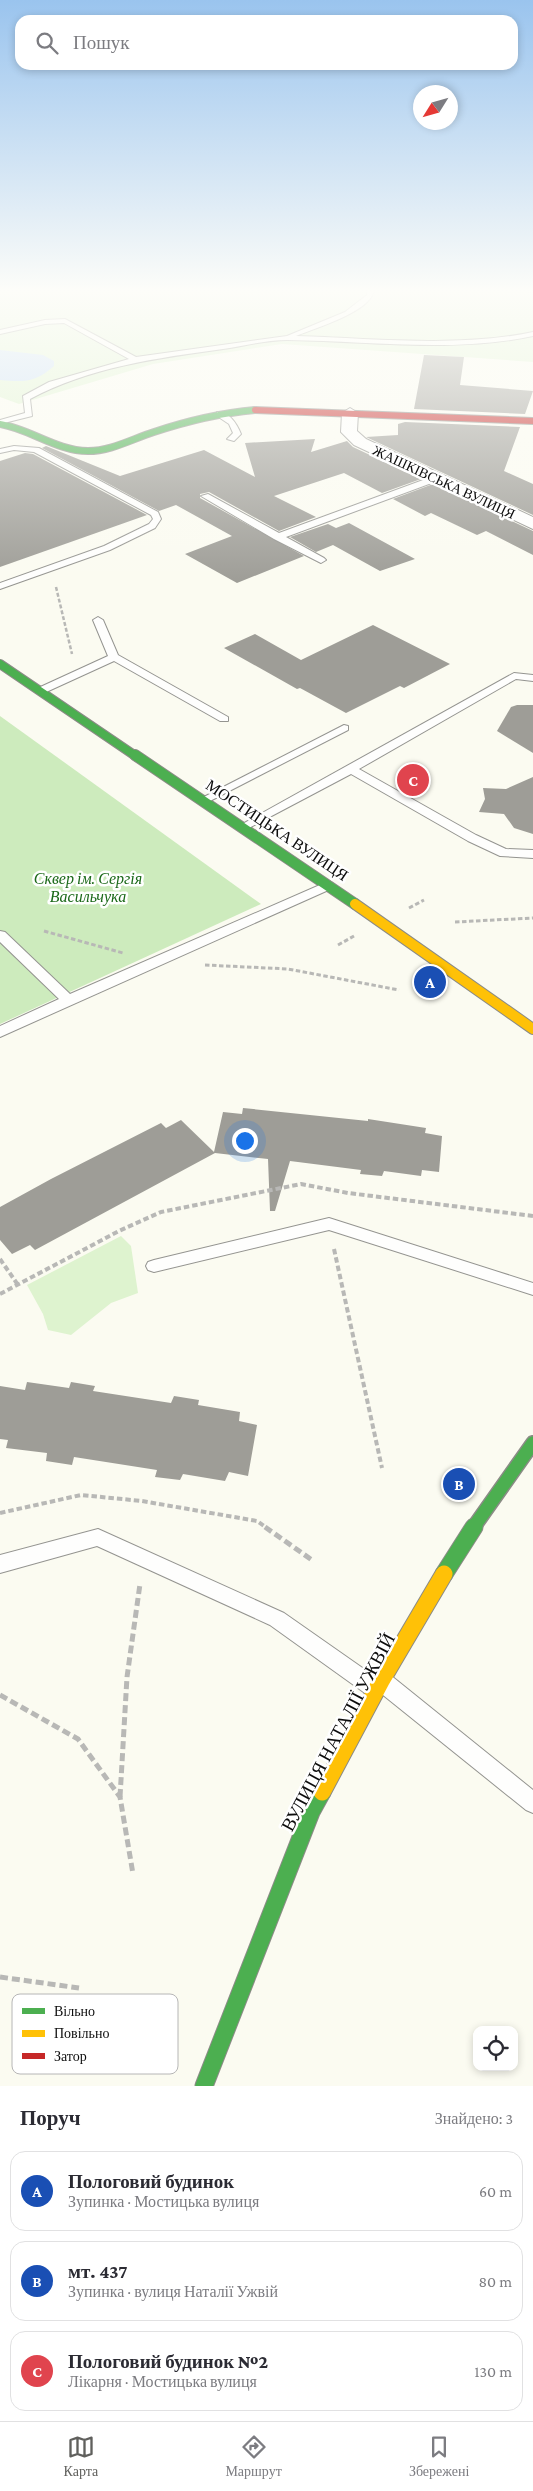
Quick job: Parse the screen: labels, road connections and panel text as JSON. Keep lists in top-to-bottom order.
{
  "streets": {
    "street": ["ЖАШКІВСЬКА ВУЛИЦЯ", "МОСТИЦЬКА ВУЛИЦЯ", "ВУЛИЦЯ НАТАЛІЇ УЖВІЙ"]
  },
  "parks": ["Сквер ім. Сергія Васильчука"],
  "legend": ["Вільно", "Повільно", "Затор"],
  "north": "bottom left",
  "page": {
    "search": "Пошук",
    "pins": ["C", "A", "B"],
    "heading": ["Поруч", "Знайдено: 3"],
    "list": [
      {
        "mark": "A",
        "name": "Пологовий будинок",
        "note": "Зупинка · Мостицька вулиця",
        "value": "60 m"
      },
      {
        "mark": "B",
        "name": "мт. 437",
        "note": "Зупинка · вулиця Наталії Ужвій",
        "value": "80 m"
      },
      {
        "mark": "C",
        "name": "Пологовий будинок №2",
        "note": "Лікарня · Мостицька вулиця",
        "value": "130 m"
      }
    ],
    "nav": ["Карта", "Маршрут", "Збережені"]
  }
}
